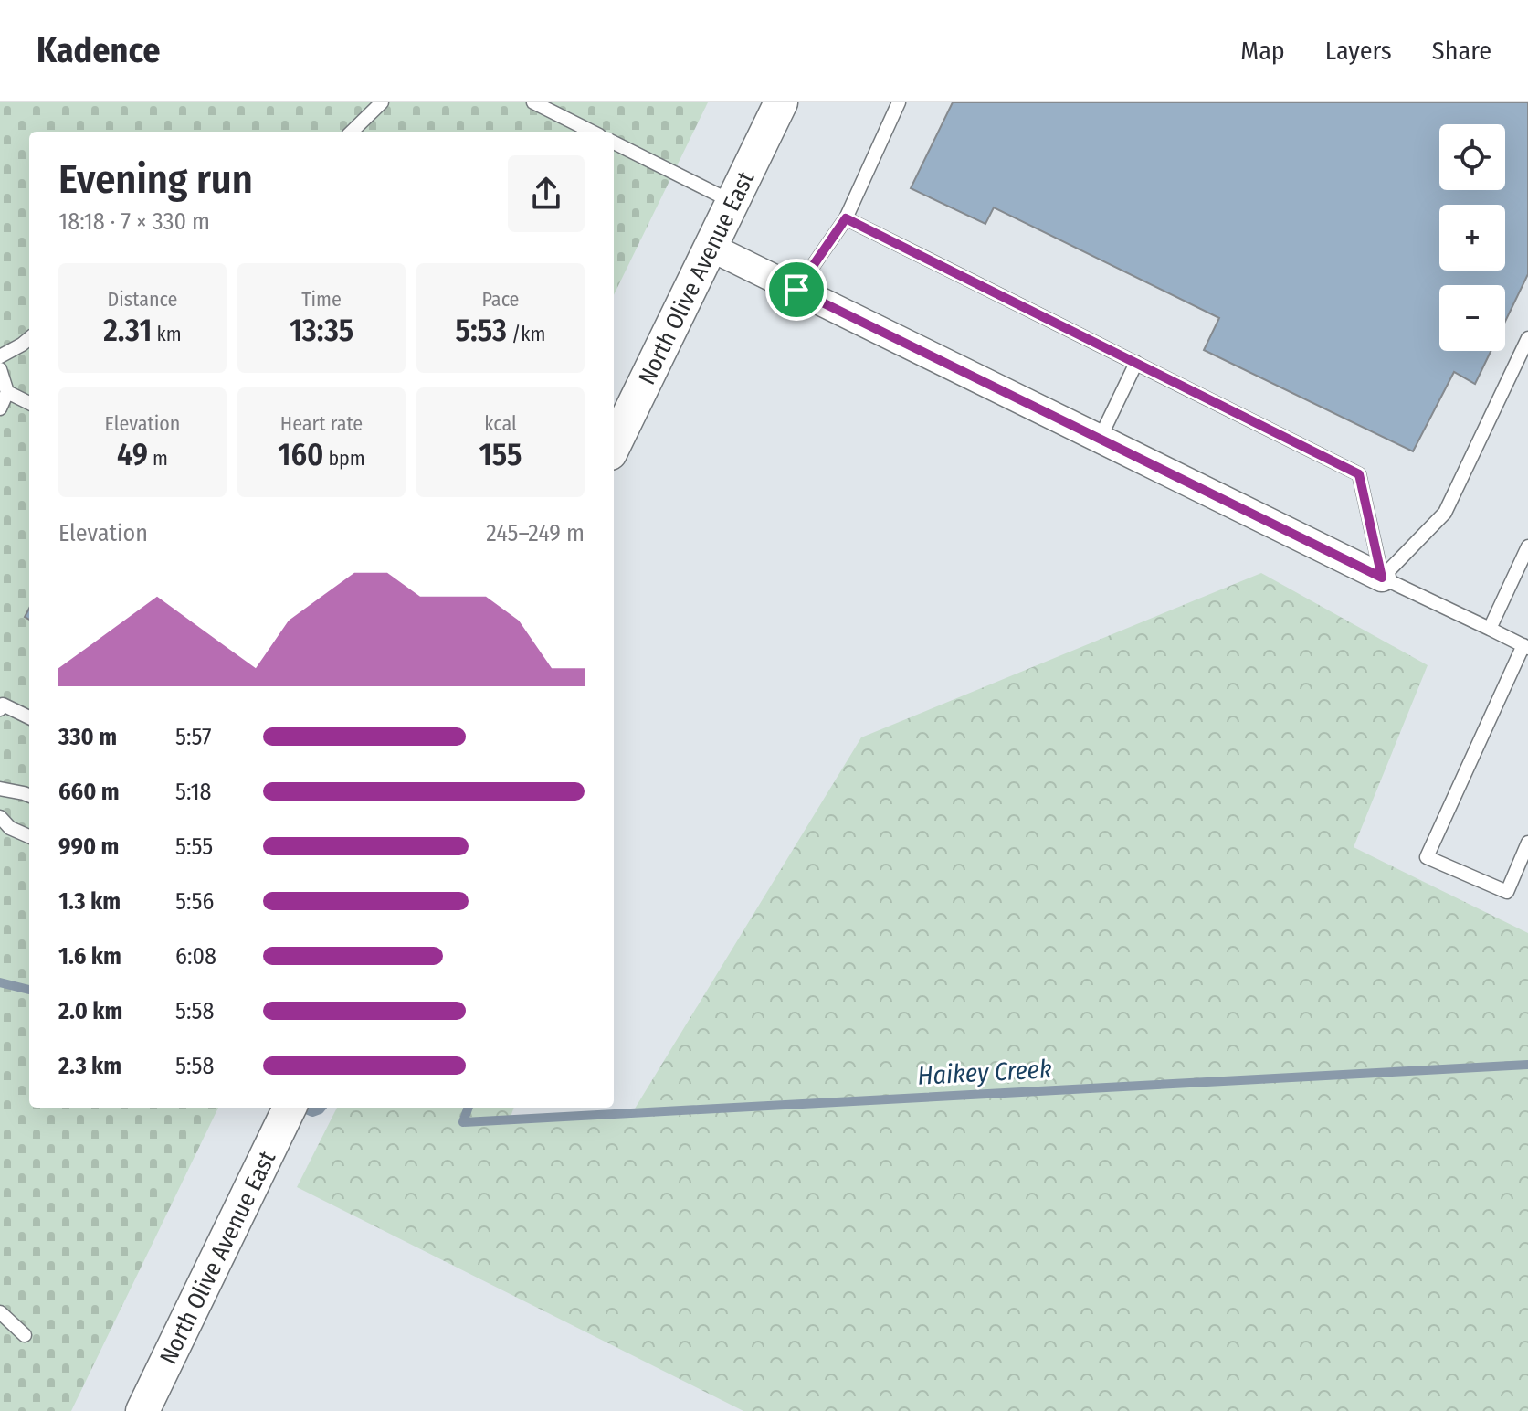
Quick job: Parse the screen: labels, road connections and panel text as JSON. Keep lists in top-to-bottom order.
{
  "streets": {
    "street": ["North Olive Avenue East"]
  },
  "water": ["Haikey Creek"],
  "page": {
    "header": "Kadence",
    "nav": ["Map", "Layers", "Share"],
    "map_buttons": ["+", "−"],
    "heading": ["Evening run", "18:18 · 7 × 330 m"],
    "stats": [
      ["Distance", "2.31 km"],
      ["Time", "13:35"],
      ["Pace", "5:53 /km"],
      ["Elevation", "49 m"],
      ["Heart rate", "160 bpm"],
      ["kcal", "155"]
    ],
    "chart": ["Elevation", "245–249 m"],
    "list": [
      {
        "name": "330 m",
        "note": "5:57"
      },
      {
        "name": "660 m",
        "note": "5:18"
      },
      {
        "name": "990 m",
        "note": "5:55"
      },
      {
        "name": "1.3 km",
        "note": "5:56"
      },
      {
        "name": "1.6 km",
        "note": "6:08"
      },
      {
        "name": "2.0 km",
        "note": "5:58"
      },
      {
        "name": "2.3 km",
        "note": "5:58"
      }
    ]
  }
}
